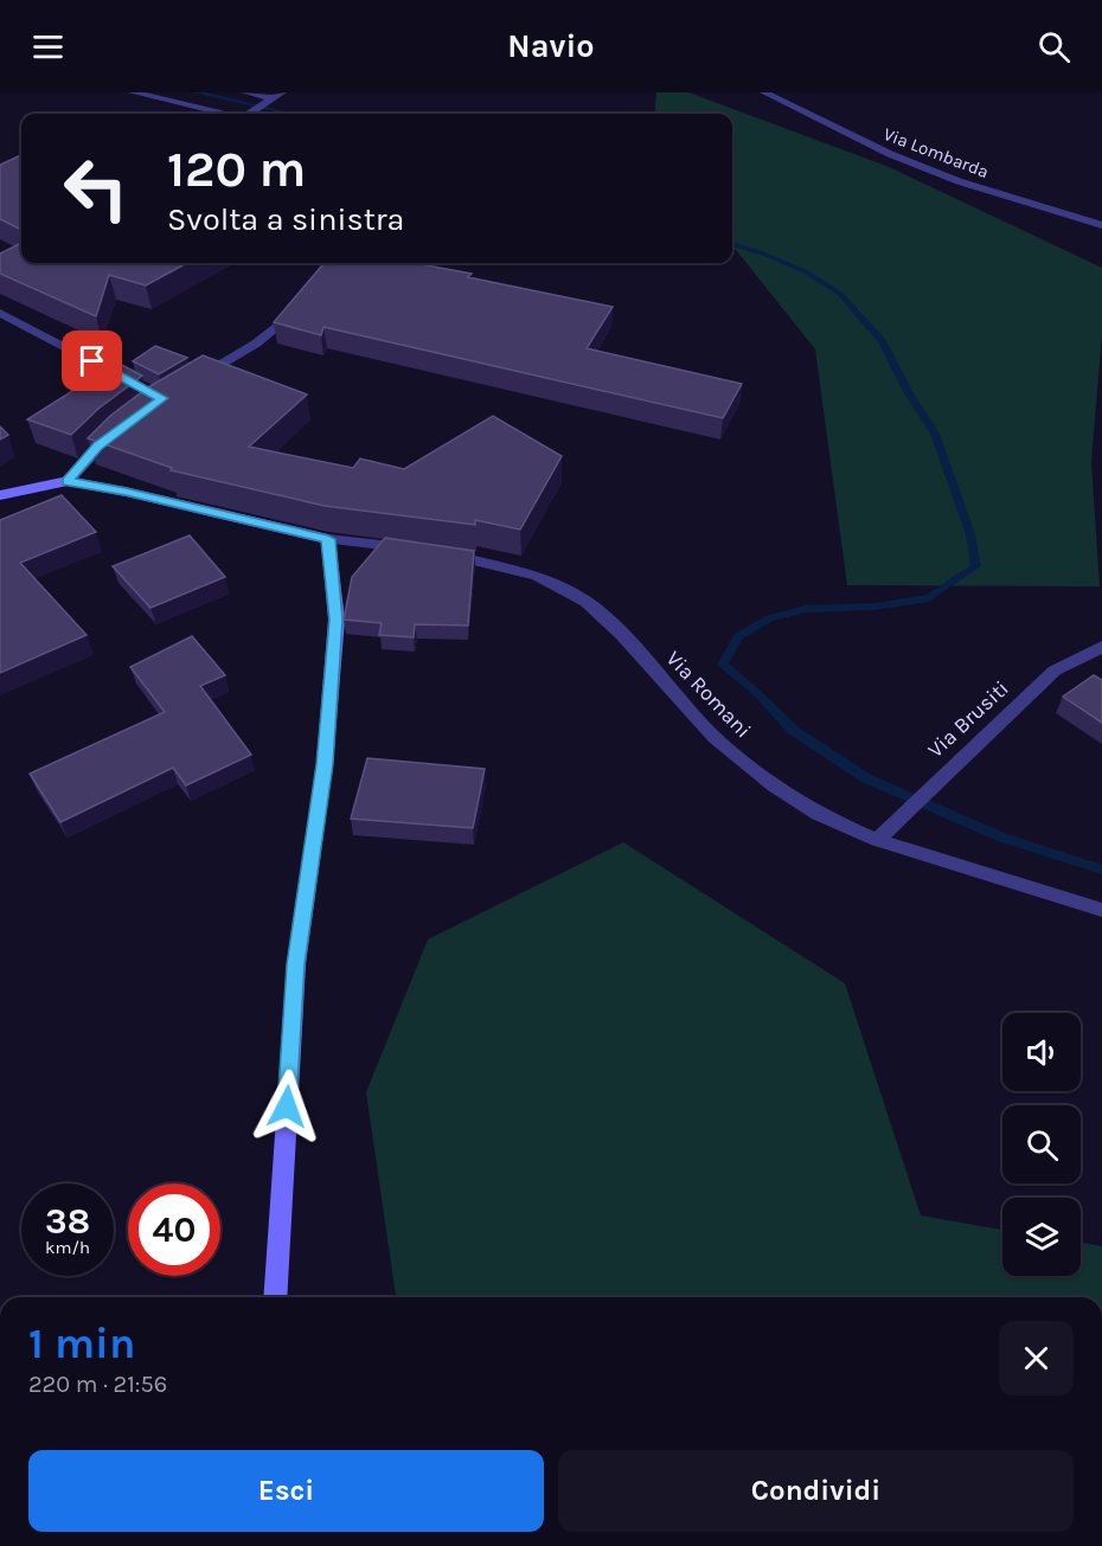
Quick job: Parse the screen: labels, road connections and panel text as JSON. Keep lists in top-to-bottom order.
{
  "streets": {
    "street": ["Via Lombarda", "Via Romani", "Via Brusiti"]
  },
  "crossings": [
    ["Via Romani", "Via Brusiti"]
  ],
  "page": {
    "header": "Navio",
    "turn": ["120 m", "Svolta a sinistra"],
    "speed": "38 km/h",
    "limit": "40",
    "heading": ["1 min", "220 m · 21:56"],
    "buttons": ["Esci", "Condividi"]
  }
}
